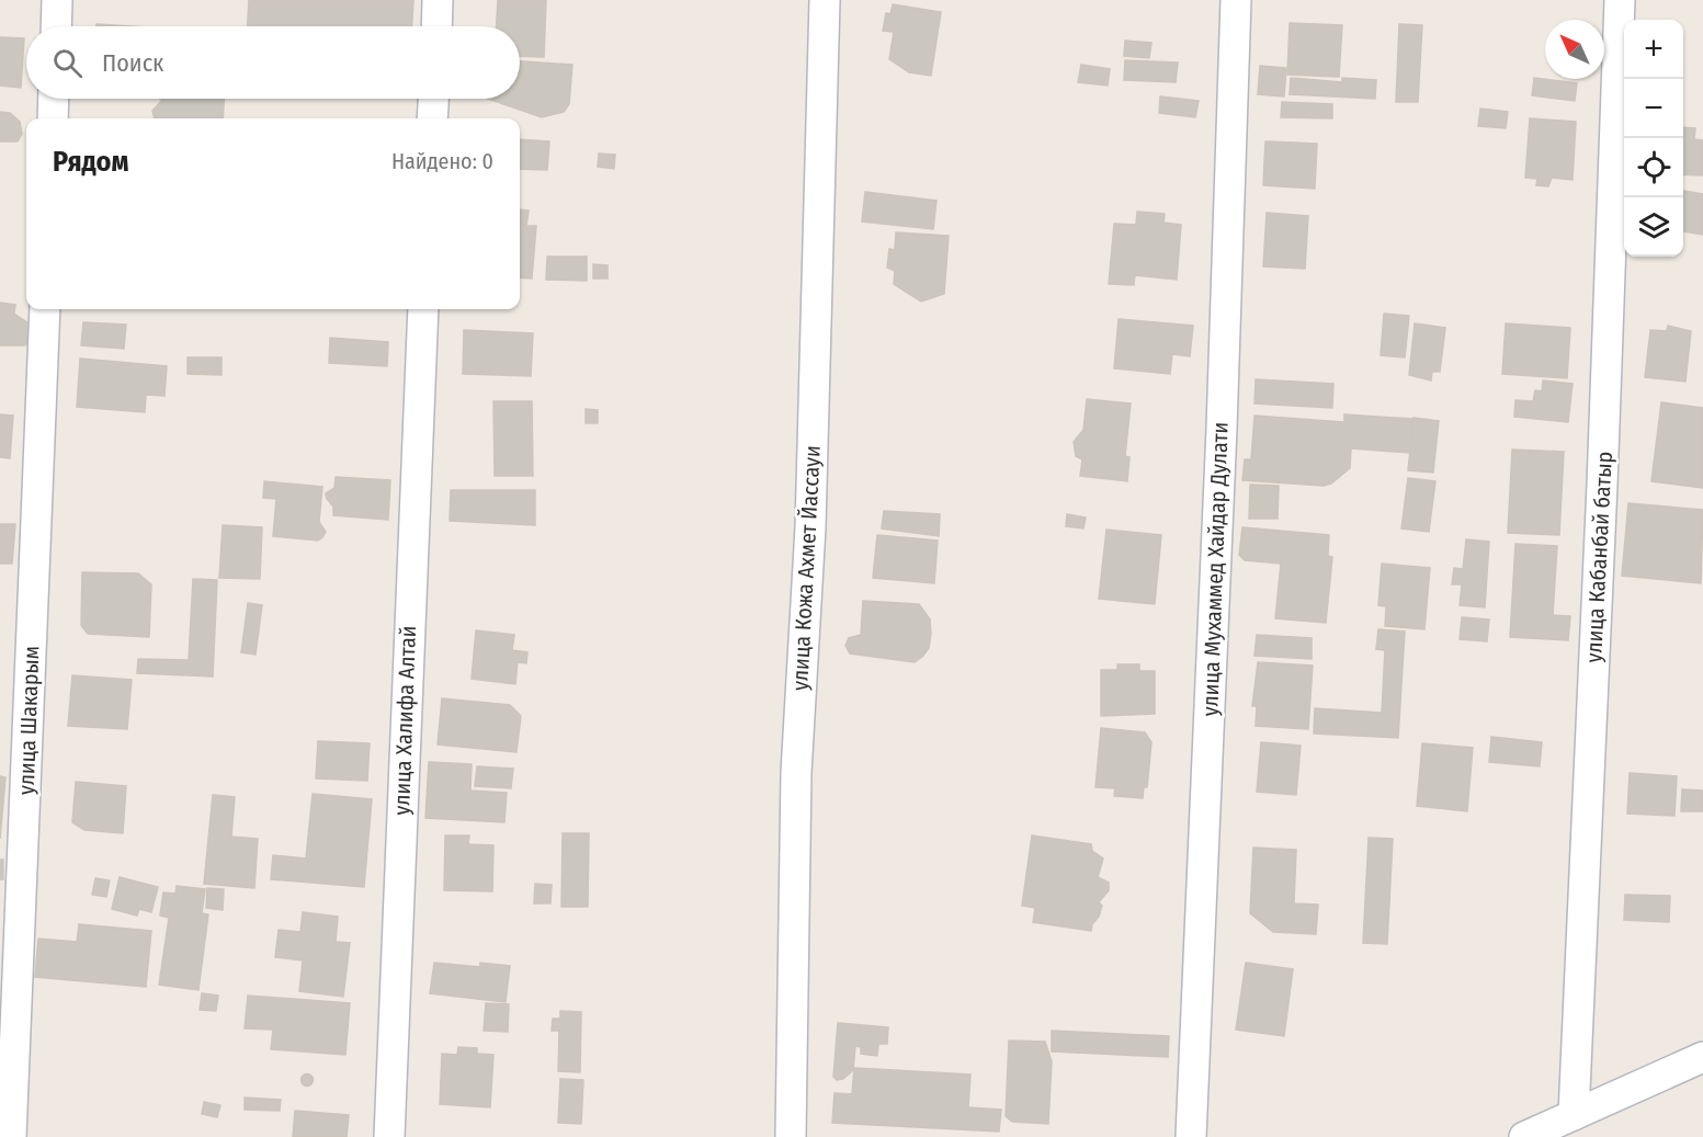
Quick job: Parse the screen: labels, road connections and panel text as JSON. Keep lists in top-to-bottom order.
{
  "streets": {
    "street": [
      "улица Кабанбай батыр",
      "улица Кожа Ахмет Йассауи",
      "улица Мухаммед Хайдар Дулати",
      "улица Шакарым",
      "улица Халифа Алтай"
    ]
  },
  "north": "top left",
  "page": {
    "map_buttons": ["+", "−"],
    "search": "Поиск",
    "heading": ["Рядом", "Найдено: 0"]
  }
}
